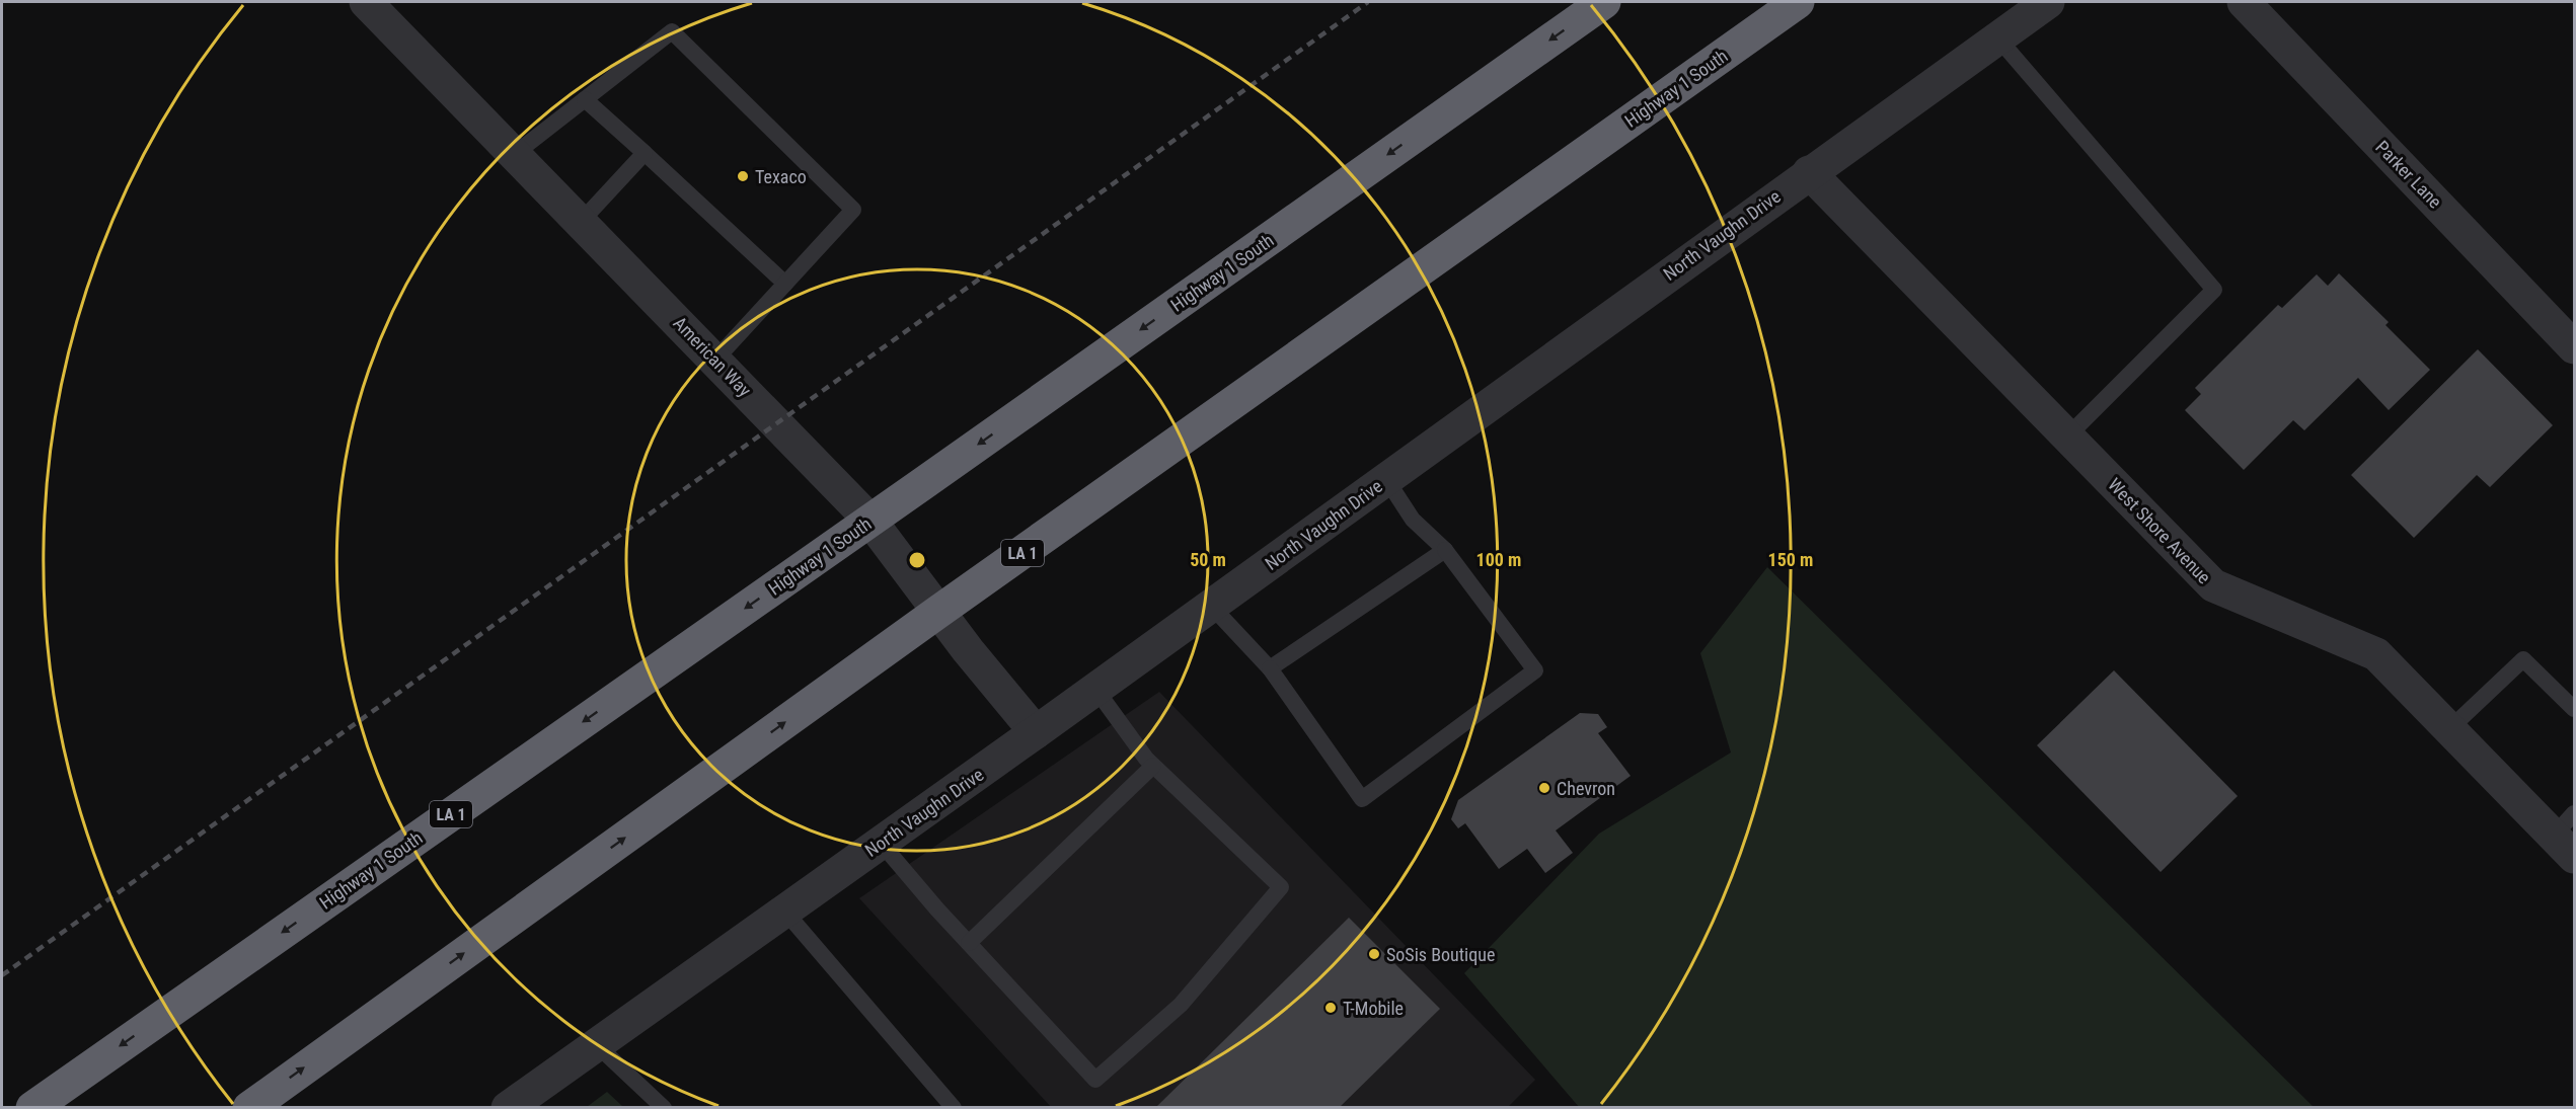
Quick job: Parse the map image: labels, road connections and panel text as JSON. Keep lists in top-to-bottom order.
{
  "streets": {
    "highway": ["Highway 1 South", "LA 1"],
    "street": [
      "Parker Lane",
      "North Vaughn Drive",
      "American Way",
      "West Shore Avenue"
    ]
  },
  "crossings": [
    ["Highway 1 South", "American Way"],
    ["North Vaughn Drive", "American Way"],
    ["North Vaughn Drive", "West Shore Avenue"]
  ],
  "places": [
    "Texaco",
    "Chevron",
    "SoSis Boutique",
    "T-Mobile"
  ],
  "rings": ["50 m", "100 m", "150 m"]
}
